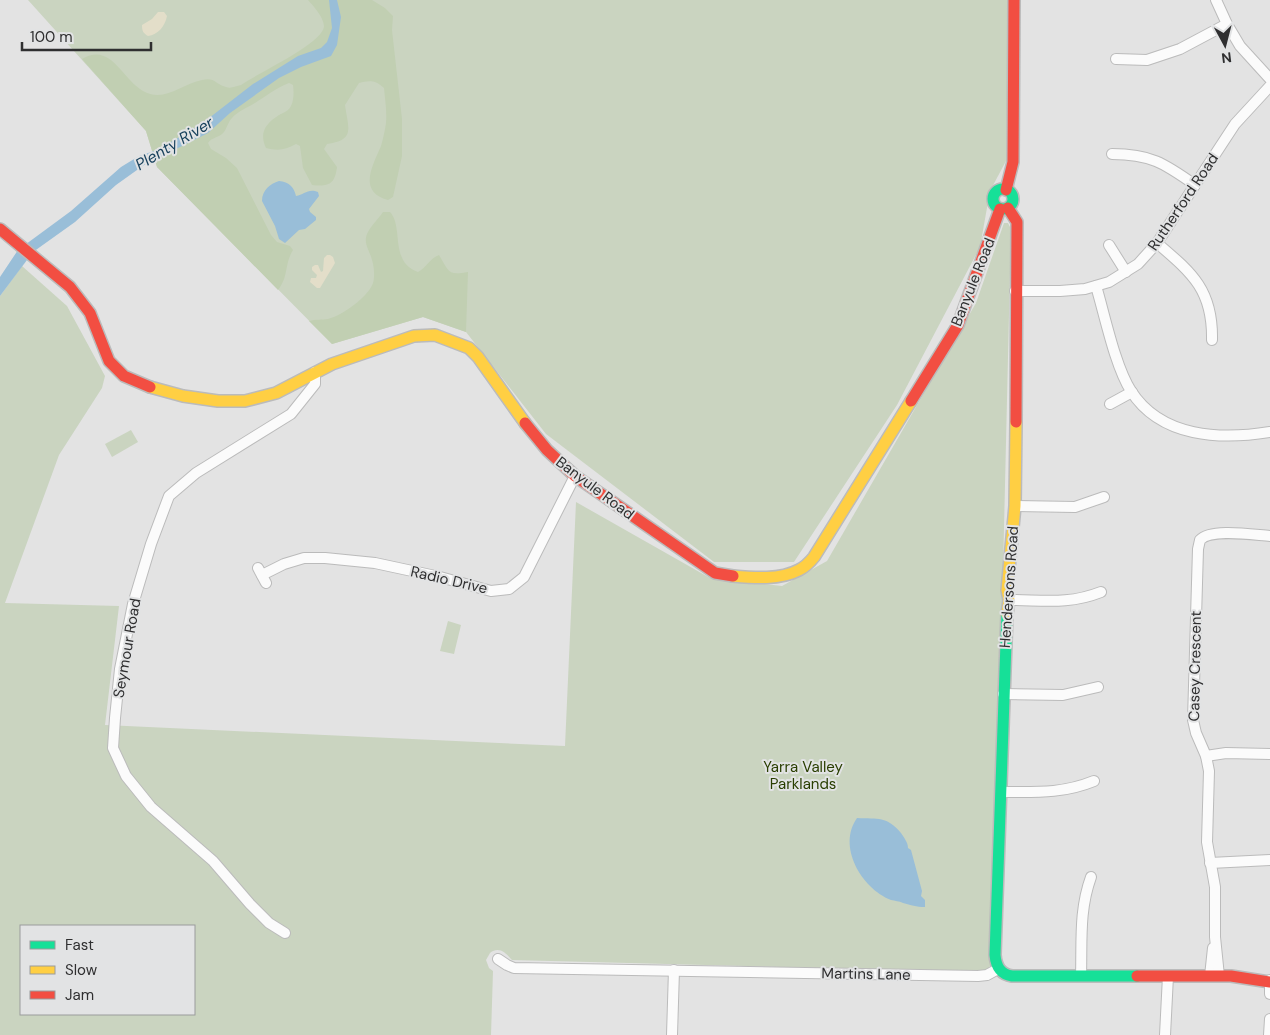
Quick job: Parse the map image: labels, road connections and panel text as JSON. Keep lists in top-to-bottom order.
{
  "streets": {
    "street": [
      "Rutherford Road",
      "Banyule Road",
      "Radio Drive",
      "Hendersons Road",
      "Seymour Road",
      "Casey Crescent",
      "Martins Lane"
    ]
  },
  "crossings": [
    ["Rutherford Road", "Hendersons Road"],
    ["Banyule Road", "Radio Drive"],
    ["Banyule Road", "Hendersons Road"],
    ["Banyule Road", "Seymour Road"],
    ["Hendersons Road", "Martins Lane"]
  ],
  "water": ["Plenty River"],
  "parks": ["Yarra Valley Parklands"],
  "legend": ["Fast", "Slow", "Jam"],
  "scale_bar": "100 m",
  "north": "bottom"
}
